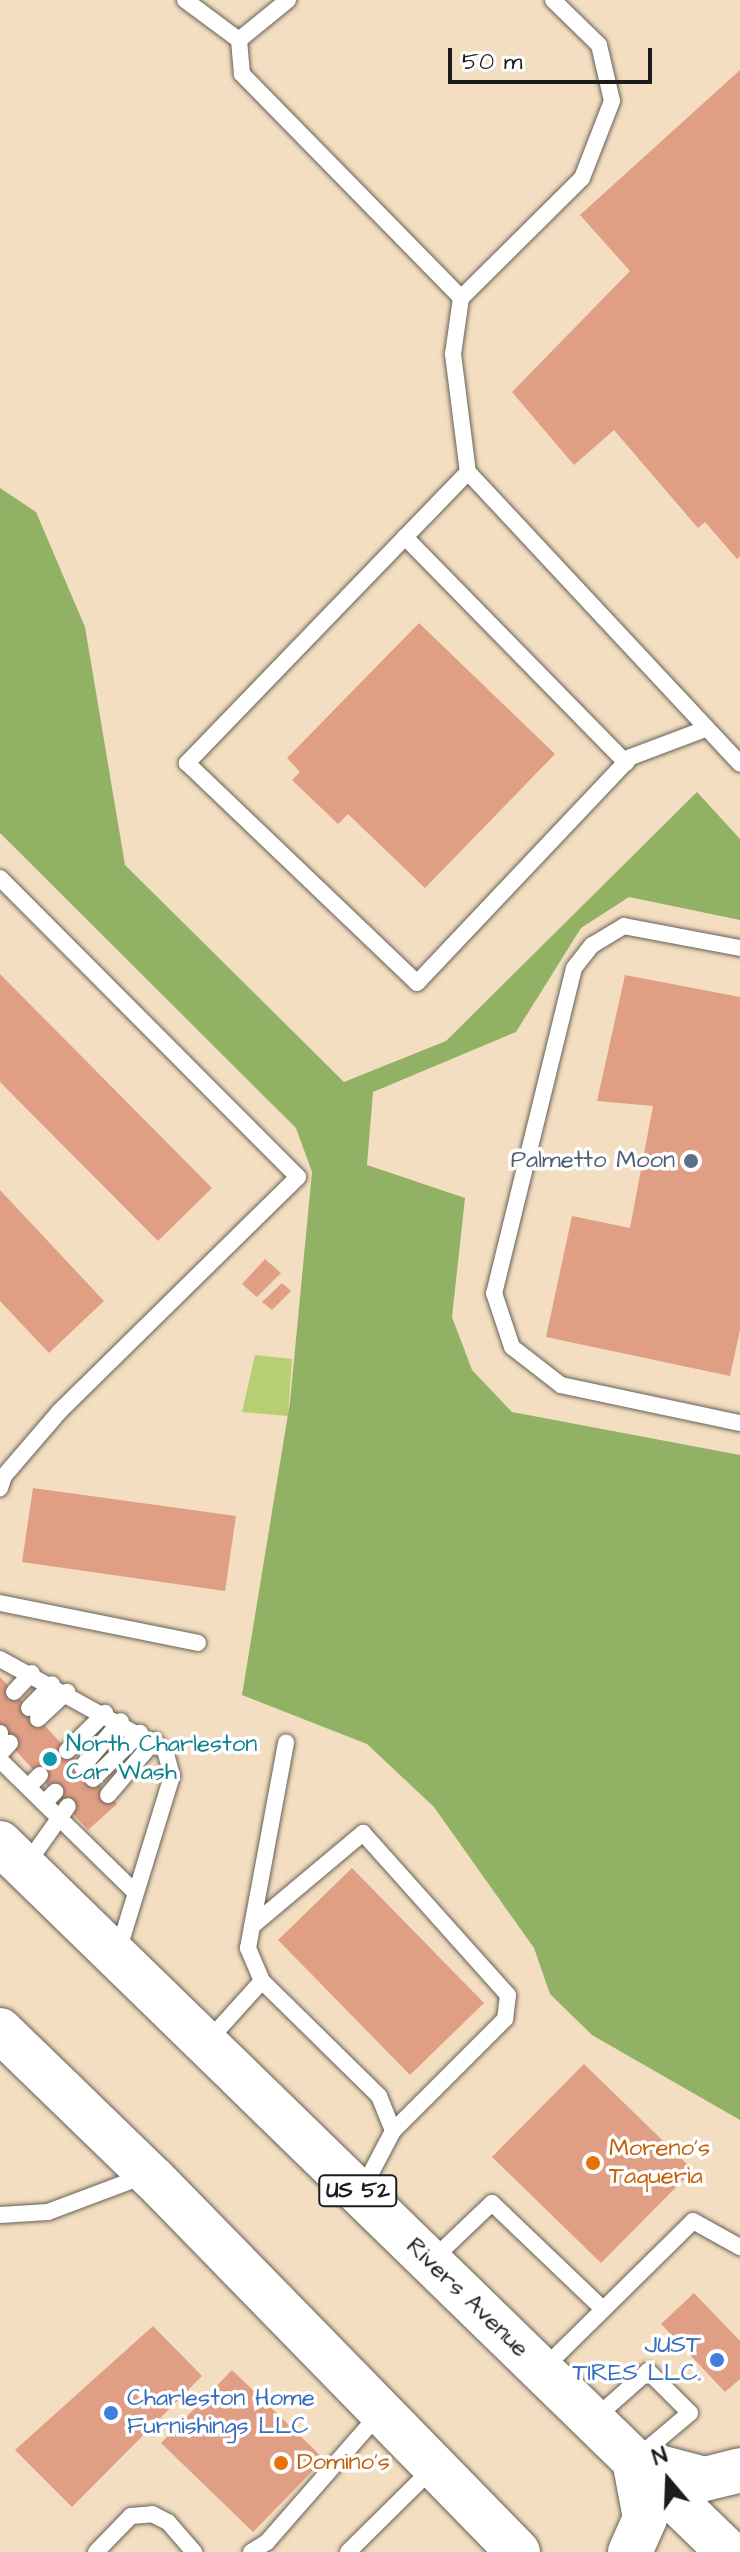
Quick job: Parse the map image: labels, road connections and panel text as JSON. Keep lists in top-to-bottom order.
{
  "streets": {
    "main road": ["US 52", "Rivers Avenue"]
  },
  "places": [
    "Palmetto Moon",
    "North Charleston Car Wash",
    "Moreno's Taqueria",
    "JUST TIRES LLC.",
    "Charleston Home Furnishings LLC",
    "Domino's"
  ],
  "scale_bar": "50 m",
  "north": "top"
}
